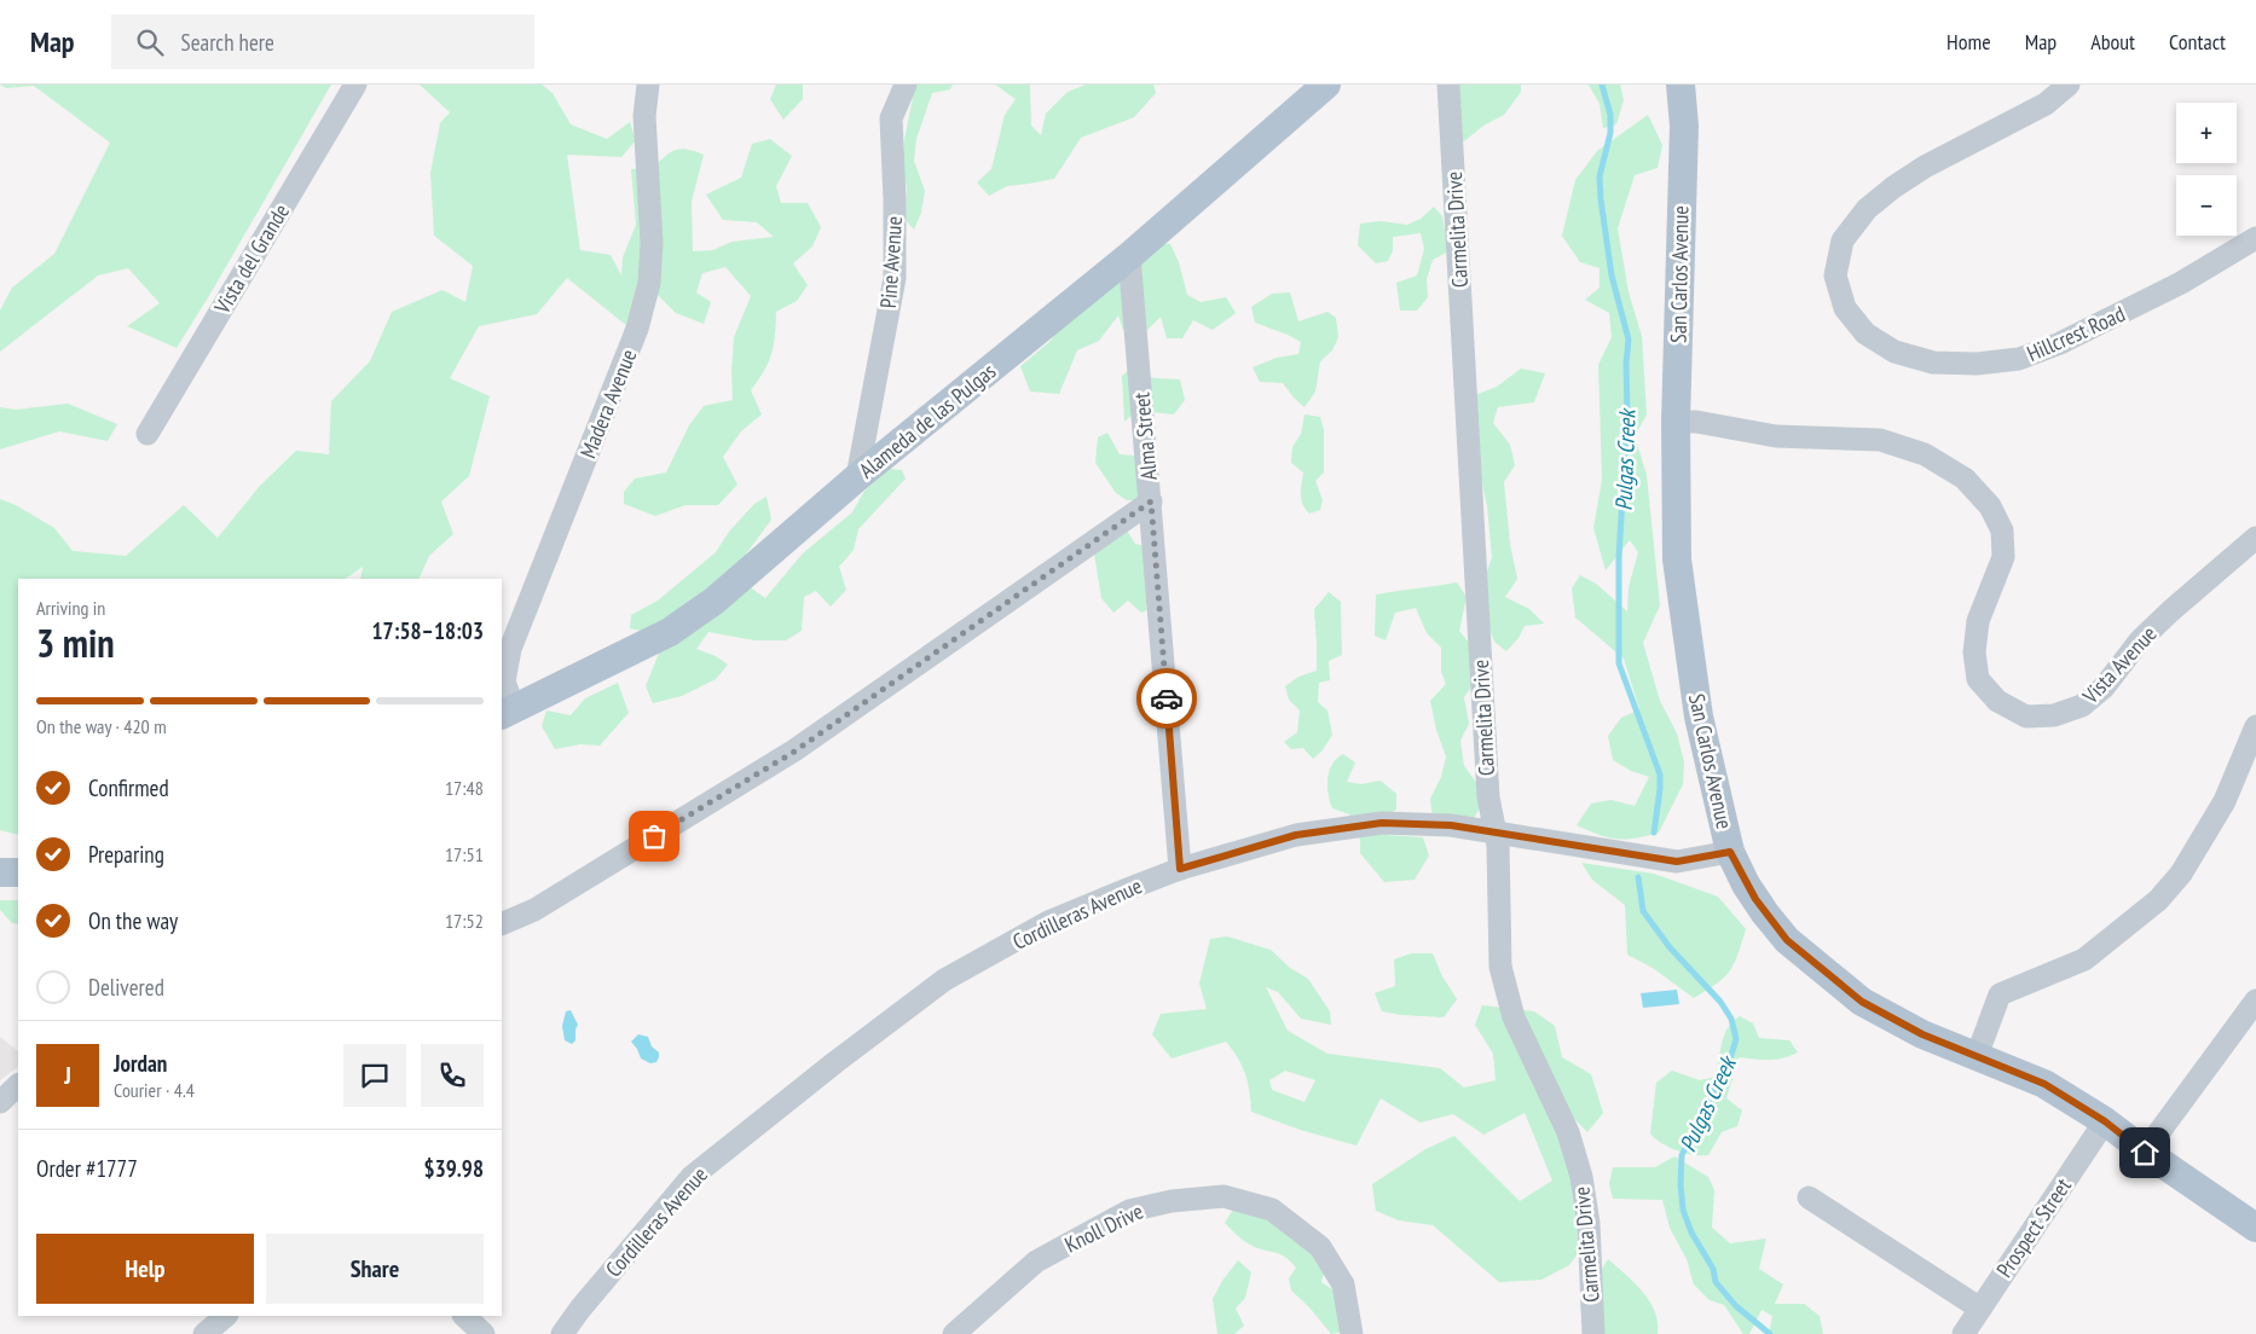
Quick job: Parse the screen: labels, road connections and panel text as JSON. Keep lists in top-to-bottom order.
{
  "streets": {
    "main road": ["San Carlos Avenue", "Alameda de las Pulgas"],
    "street": [
      "Carmelita Drive",
      "Vista del Grande",
      "Pine Avenue",
      "Hillcrest Road",
      "Madera Avenue",
      "Alma Street",
      "Vista Avenue",
      "Cordilleras Avenue",
      "Knoll Drive",
      "Prospect Street"
    ]
  },
  "crossings": [
    ["Carmelita Drive", "Cordilleras Avenue"],
    ["Pine Avenue", "Alameda de las Pulgas"],
    ["San Carlos Avenue", "Vista Avenue"],
    ["San Carlos Avenue", "Cordilleras Avenue"],
    ["San Carlos Avenue", "Prospect Street"],
    ["Madera Avenue", "Alameda de las Pulgas"],
    ["Alameda de las Pulgas", "Alma Street"],
    ["Alma Street", "Cordilleras Avenue"]
  ],
  "water": ["Pulgas Creek"],
  "page": {
    "header": "Map",
    "search": "Search here",
    "nav": [
      "Home",
      "Map",
      "About",
      "Contact"
    ],
    "map_buttons": ["+", "−"],
    "heading": ["3 min", "Arriving in", "17:58–18:03"],
    "panel": [
      "Jordan",
      "Courier · 4.4",
      "Order #1777",
      "$39.98"
    ],
    "bar": "On the way · 420 m",
    "list": [
      ["Confirmed", "17:48"],
      ["Preparing", "17:51"],
      ["On the way", "17:52"],
      "Delivered"
    ],
    "round": "J",
    "buttons": ["Help", "Share"]
  }
}
